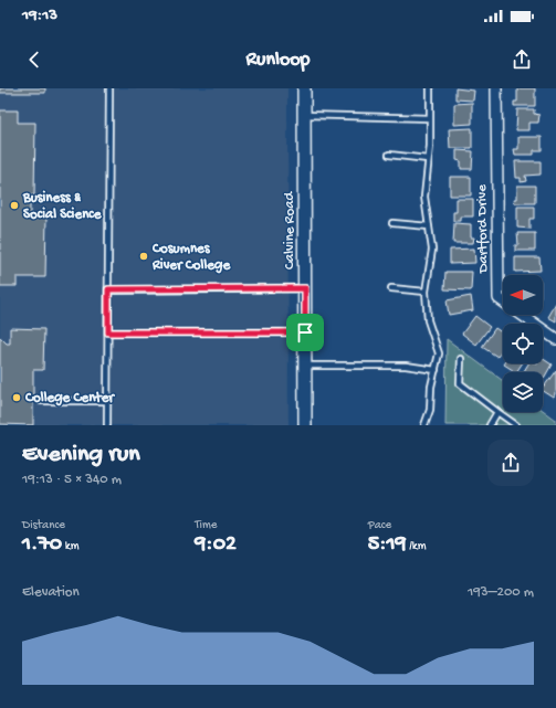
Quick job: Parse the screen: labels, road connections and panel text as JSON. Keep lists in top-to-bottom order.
{
  "streets": {
    "street": ["Dartford Drive", "Calvine Road"]
  },
  "places": ["Business & Social Science", "Cosumnes River College", "College Center"],
  "north": "left",
  "page": {
    "status": "19:13",
    "header": "Runloop",
    "heading": ["Evening run", "19:13 · 5 × 340 m"],
    "stats": [
      ["Distance", "1.70 km"],
      ["Time", "9:02"],
      ["Pace", "5:19 /km"]
    ],
    "chart": ["Elevation", "193–200 m"]
  }
}
